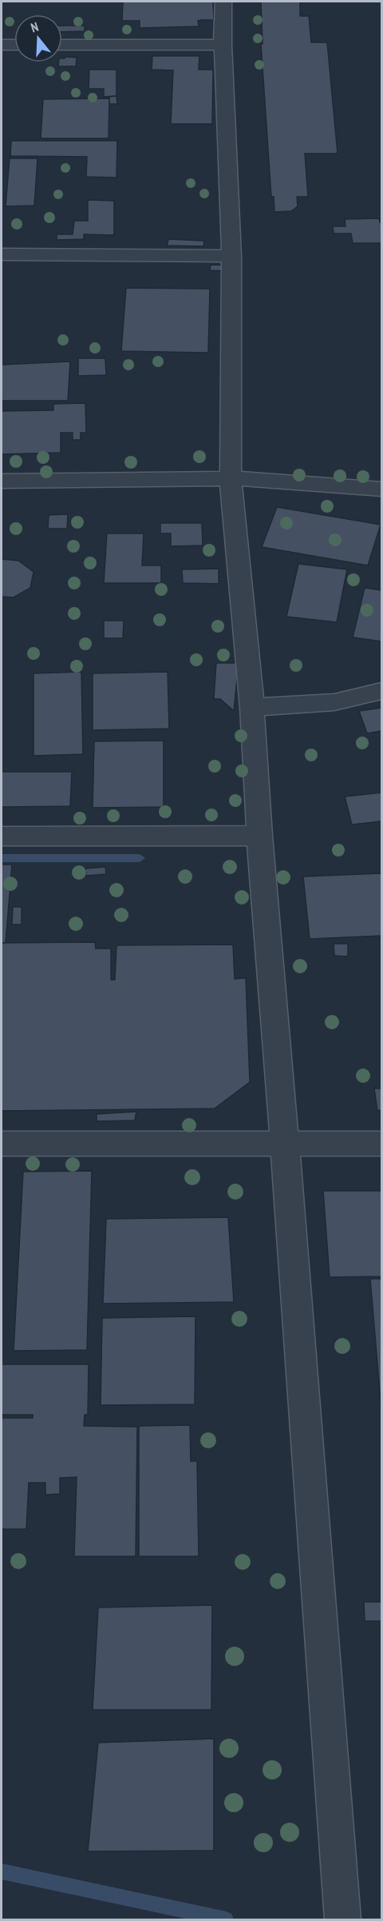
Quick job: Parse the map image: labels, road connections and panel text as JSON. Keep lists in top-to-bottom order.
{
  "north": "top"
}
